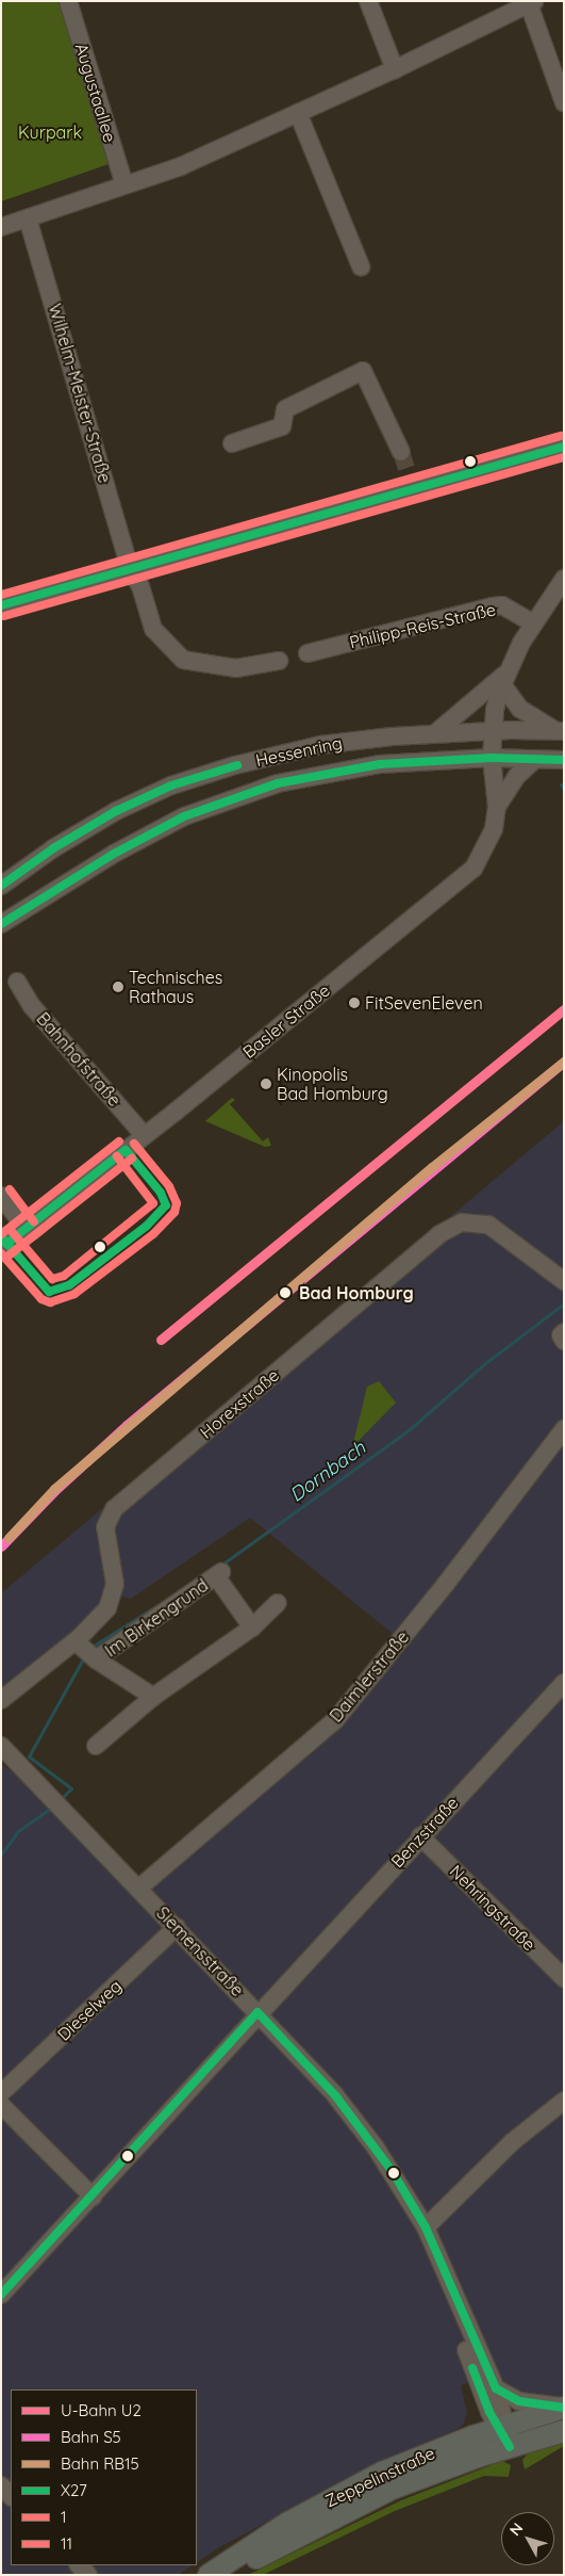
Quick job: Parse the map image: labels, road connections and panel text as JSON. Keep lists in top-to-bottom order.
{
  "streets": {
    "main road": ["Zeppelinstraße"],
    "street": [
      "Augustaallee",
      "Wilhelm-Meister-Straße",
      "Philipp-Reis-Straße",
      "Hessenring",
      "Basler Straße",
      "Bahnhofstraße",
      "Horexstraße",
      "Im Birkengrund",
      "Daimlerstraße",
      "Benzstraße",
      "Nehringstraße",
      "Siemensstraße",
      "Dieselweg"
    ]
  },
  "crossings": [
    ["Hessenring", "Basler Straße"],
    ["Basler Straße", "Bahnhofstraße"],
    ["Horexstraße", "Im Birkengrund"],
    ["Daimlerstraße", "Siemensstraße"],
    ["Benzstraße", "Nehringstraße"],
    ["Benzstraße", "Siemensstraße"],
    ["Siemensstraße", "Dieselweg"],
    ["Siemensstraße", "Zeppelinstraße"]
  ],
  "water": ["Dornbach"],
  "parks": ["Kurpark"],
  "places": [
    "Technisches Rathaus",
    "FitSevenEleven",
    "Kinopolis Bad Homburg",
    "Bad Homburg"
  ],
  "lines": [
    "transit line 11",
    "transit line X27",
    "transit line 1",
    "metro line U2",
    "rail line S5",
    "rail line RB15"
  ],
  "legend": [
    "U-Bahn U2",
    "Bahn S5",
    "Bahn RB15",
    "X27",
    "1",
    "11"
  ],
  "north": "top left"
}
